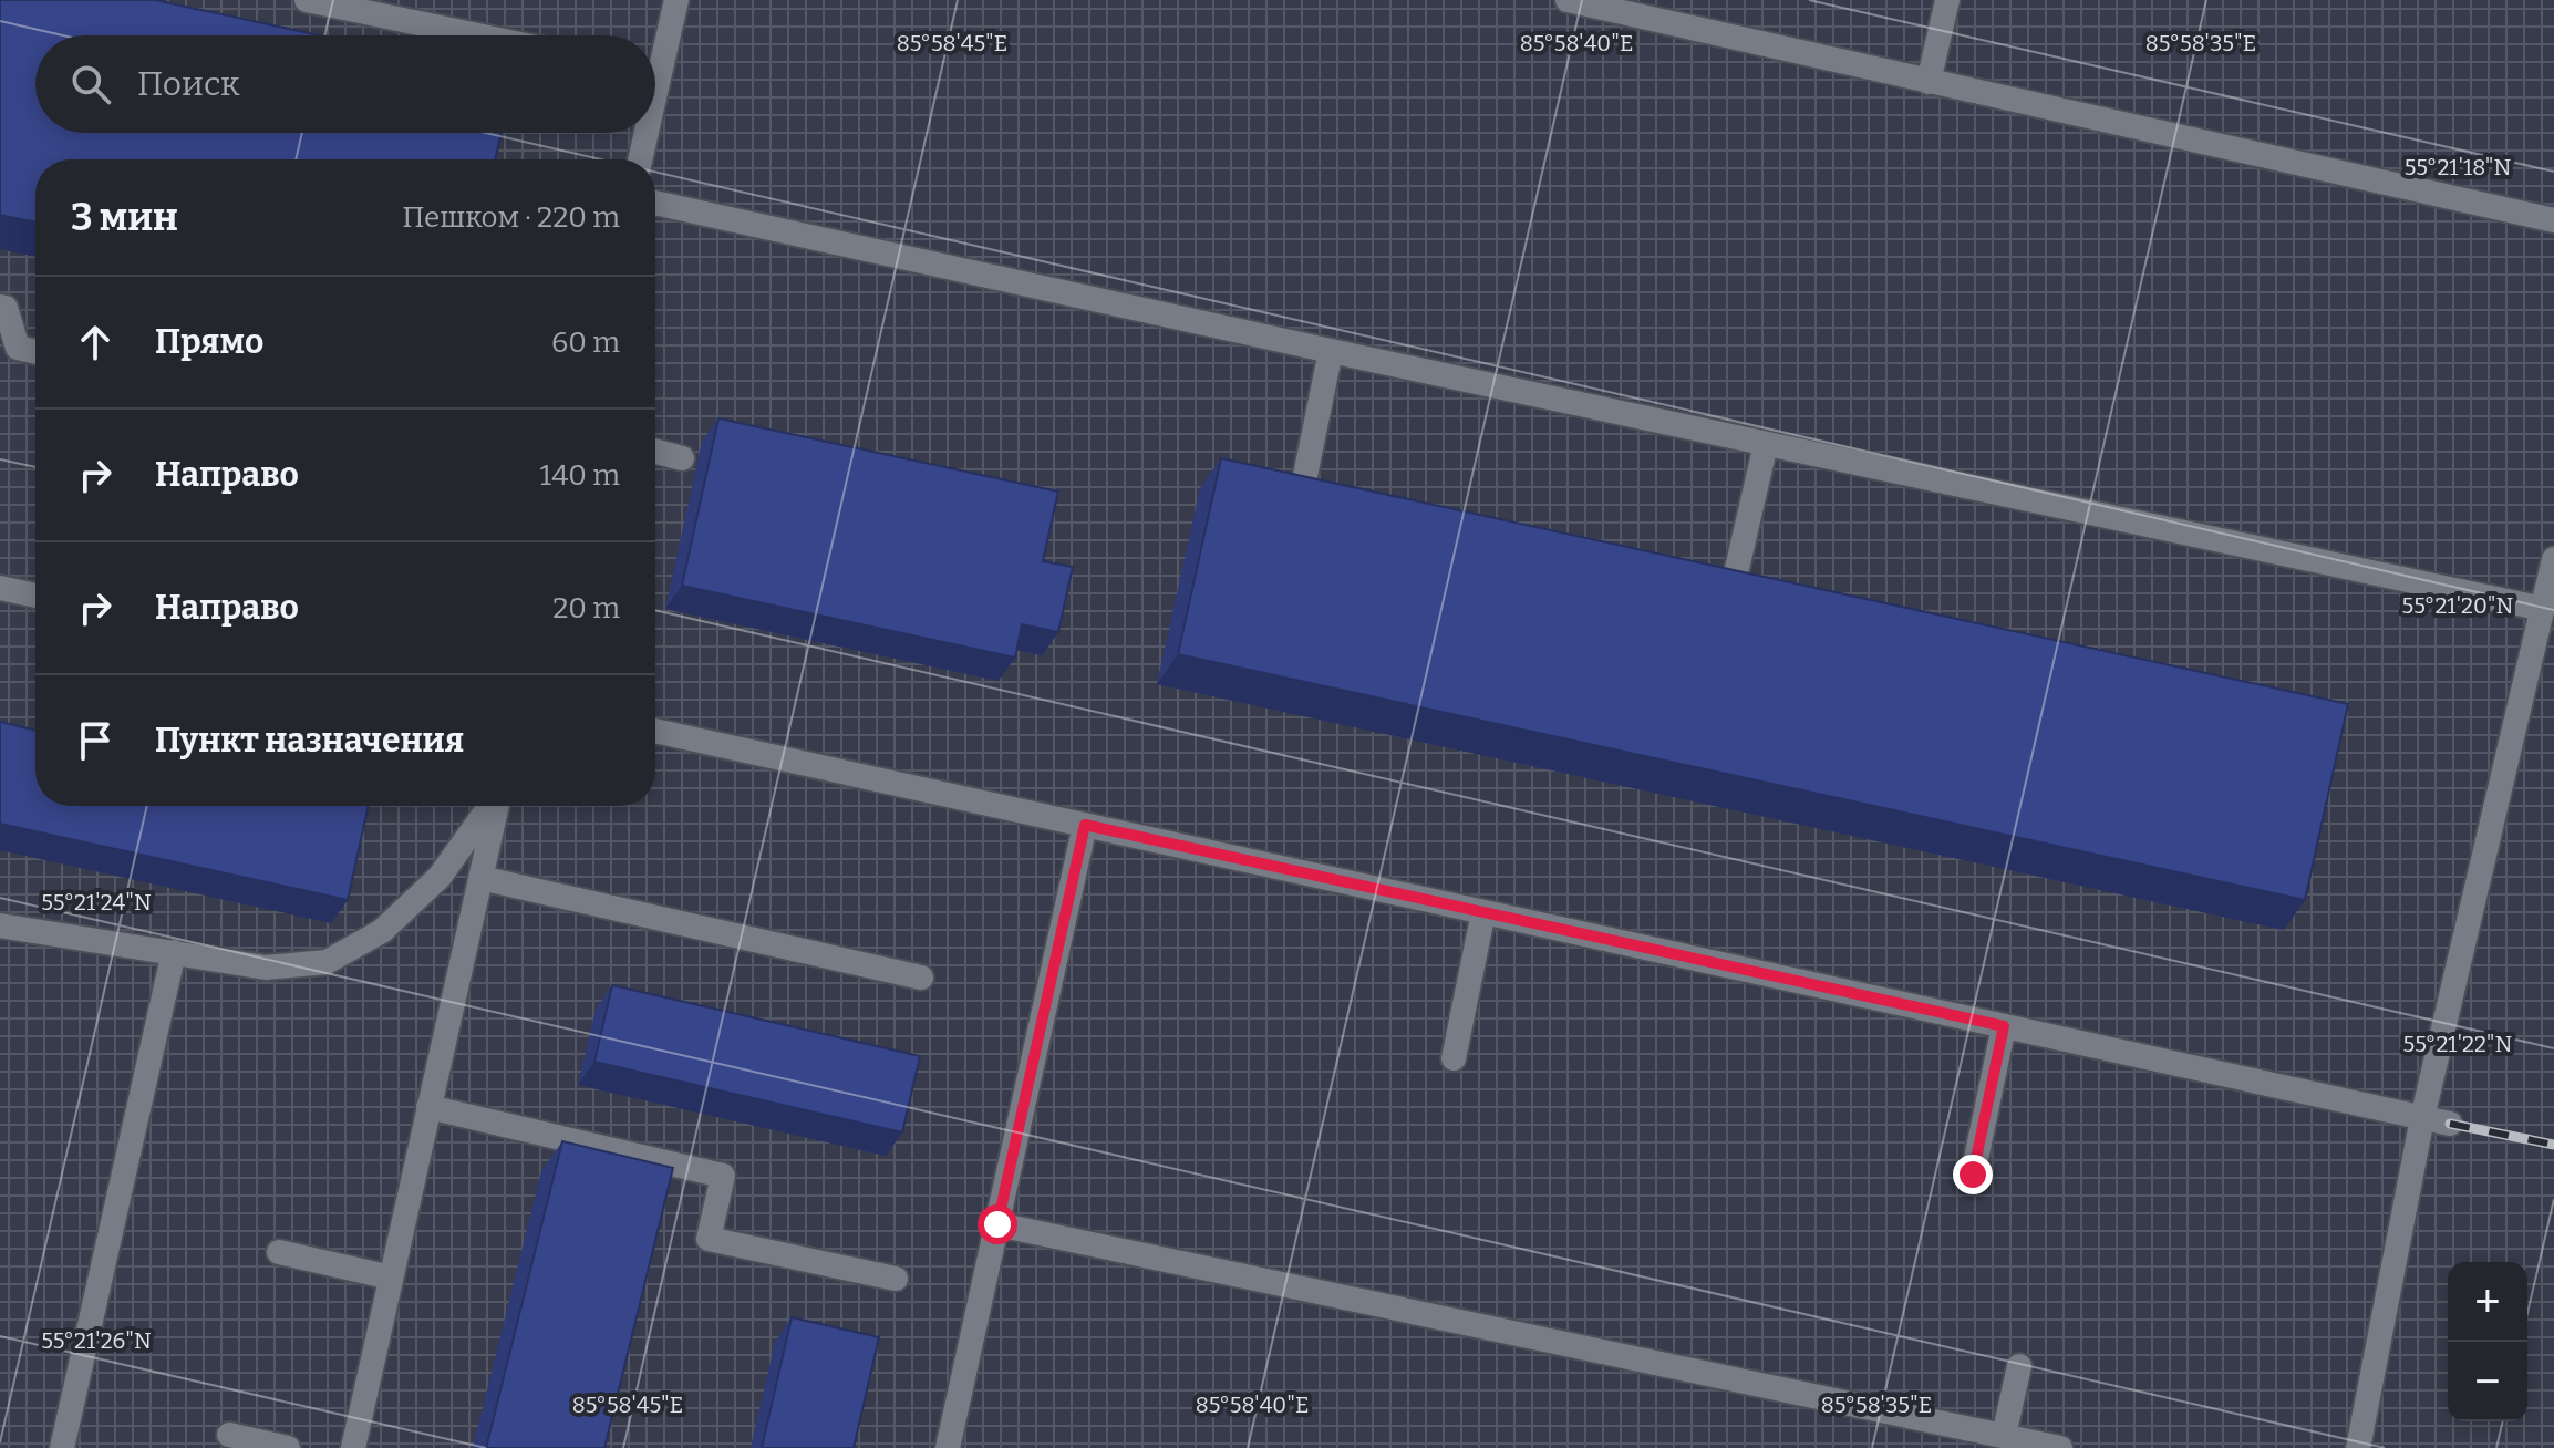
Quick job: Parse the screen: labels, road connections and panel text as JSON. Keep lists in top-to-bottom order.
{
  "page": {
    "search": "Поиск",
    "heading": ["3 мин", "Пешком · 220 m"],
    "list": [
      ["Прямо", "60 m"],
      ["Направо", "140 m"],
      ["Направо", "20 m"],
      "Пункт назначения"
    ],
    "map_buttons": ["+", "−"]
  },
  "coordinates": [
    "85°58'45\"E",
    "85°58'40\"E",
    "85°58'35\"E",
    "55°21'18\"N",
    "55°21'20\"N",
    "55°21'24\"N",
    "55°21'22\"N",
    "55°21'26\"N"
  ]
}
